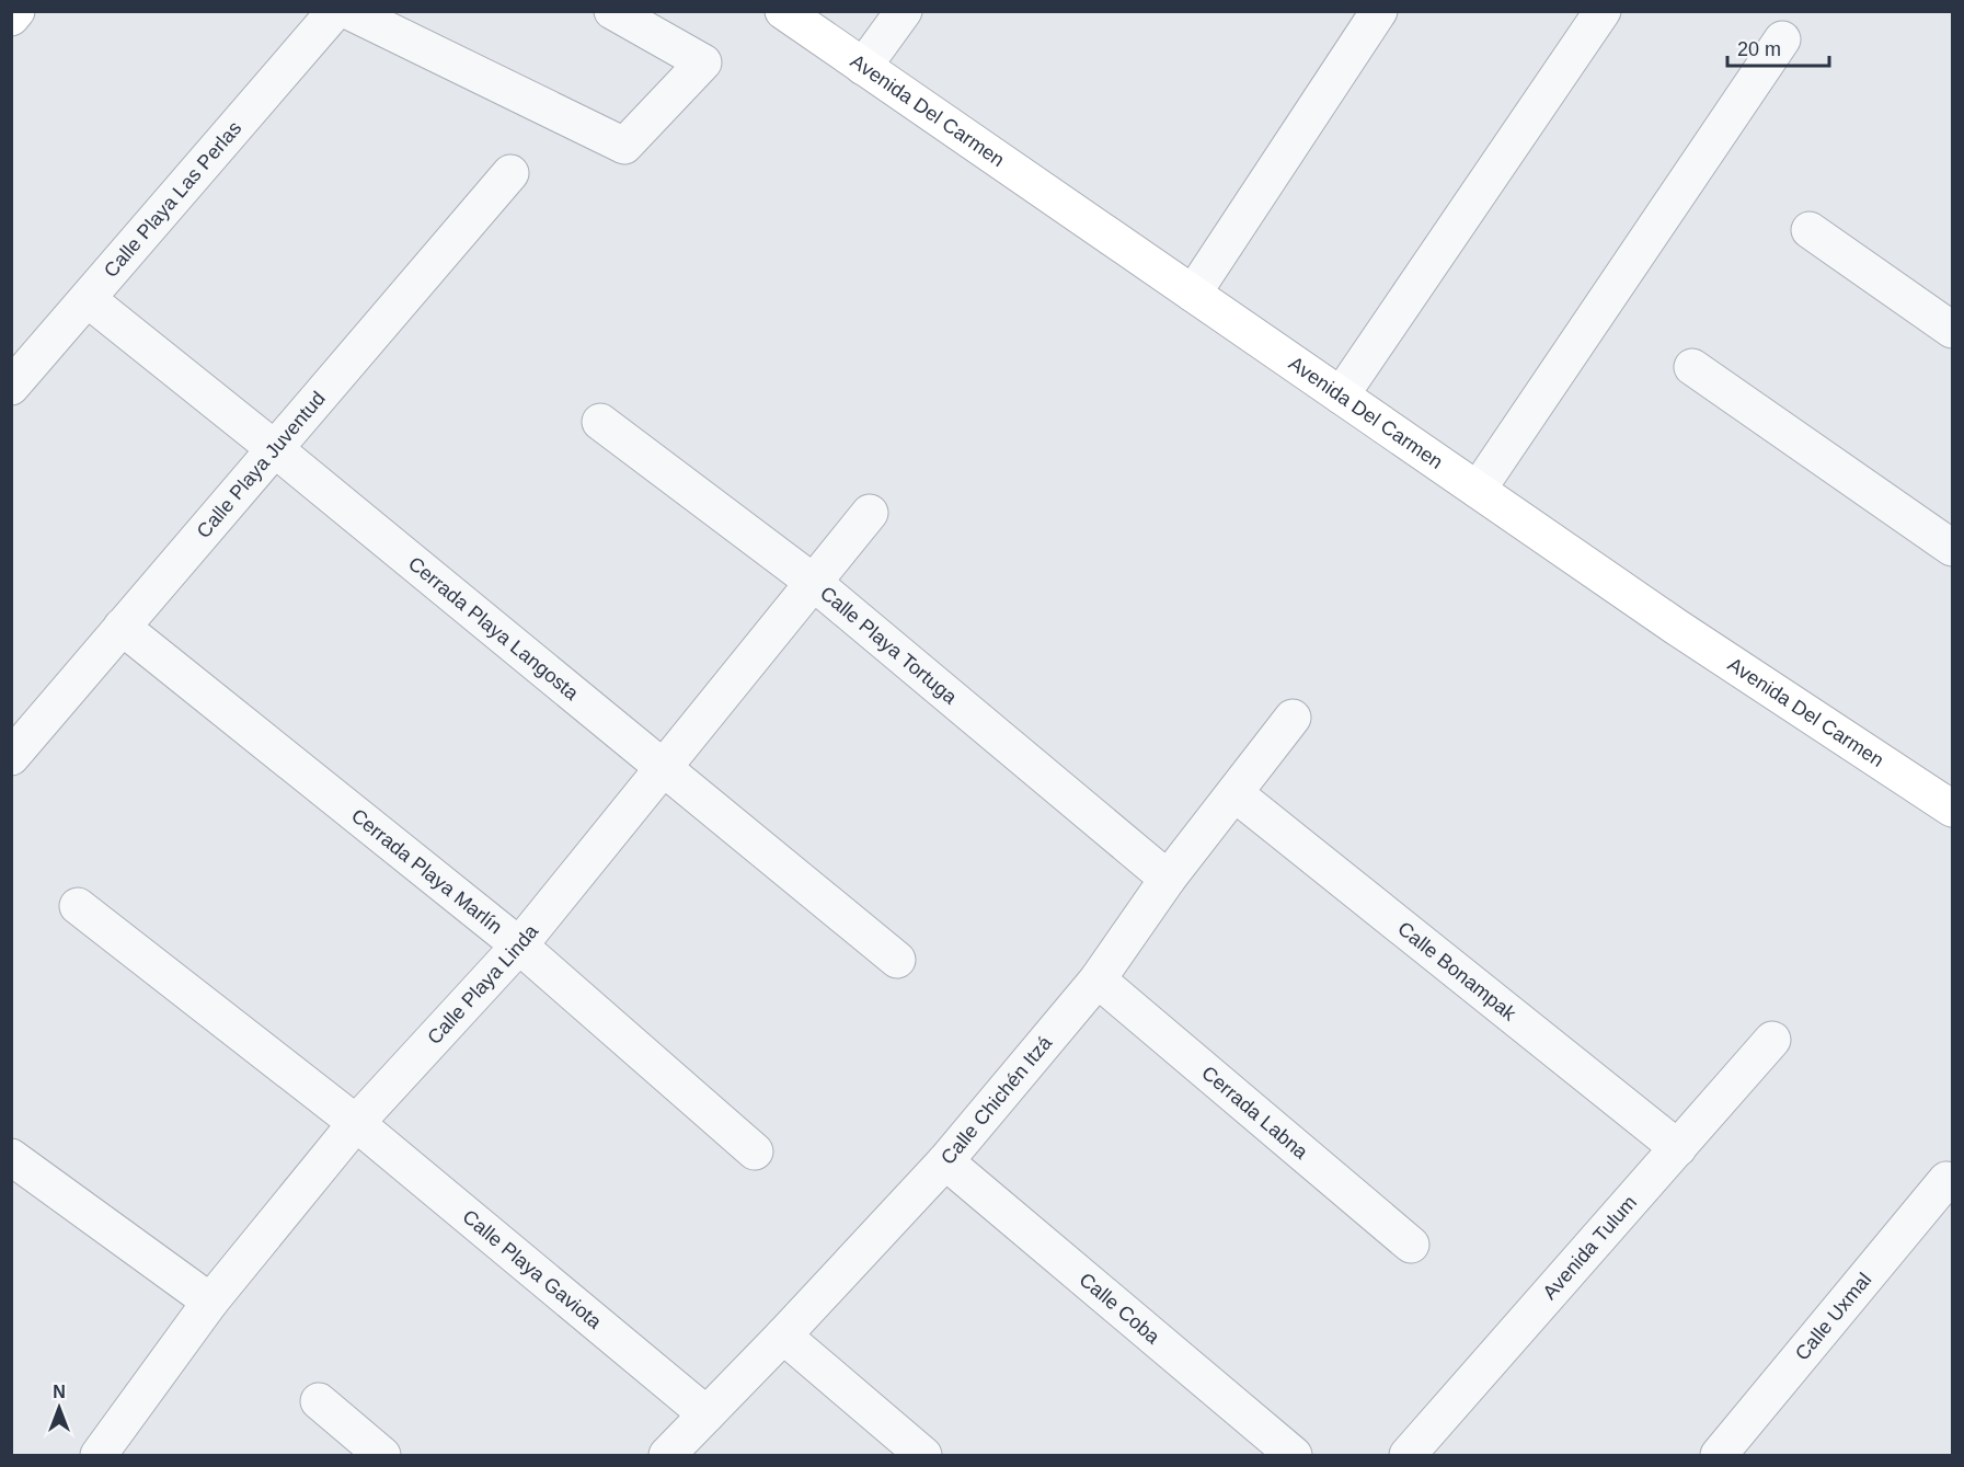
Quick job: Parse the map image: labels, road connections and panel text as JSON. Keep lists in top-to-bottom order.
{
  "streets": {
    "main road": ["Avenida Del Carmen"],
    "street": [
      "Calle Playa Las Perlas",
      "Calle Playa Juventud",
      "Cerrada Playa Langosta",
      "Calle Playa Tortuga",
      "Cerrada Playa Marlín",
      "Calle Bonampak",
      "Calle Playa Linda",
      "Calle Chichén Itzá",
      "Cerrada Labna",
      "Avenida Tulum",
      "Calle Playa Gaviota",
      "Calle Coba",
      "Calle Uxmal"
    ]
  },
  "crossings": [
    ["Calle Playa Las Perlas", "Cerrada Playa Langosta"],
    ["Calle Playa Juventud", "Cerrada Playa Langosta"],
    ["Calle Playa Juventud", "Cerrada Playa Marlín"],
    ["Cerrada Playa Langosta", "Calle Playa Linda"],
    ["Calle Playa Tortuga", "Calle Playa Linda"],
    ["Calle Playa Tortuga", "Calle Chichén Itzá"],
    ["Cerrada Playa Marlín", "Calle Playa Linda"],
    ["Calle Bonampak", "Calle Chichén Itzá"],
    ["Calle Bonampak", "Avenida Tulum"],
    ["Calle Playa Linda", "Calle Playa Gaviota"],
    ["Calle Chichén Itzá", "Cerrada Labna"],
    ["Calle Chichén Itzá", "Calle Playa Gaviota"],
    ["Calle Chichén Itzá", "Calle Coba"]
  ],
  "scale_bar": "20 m",
  "north": "top"
}
